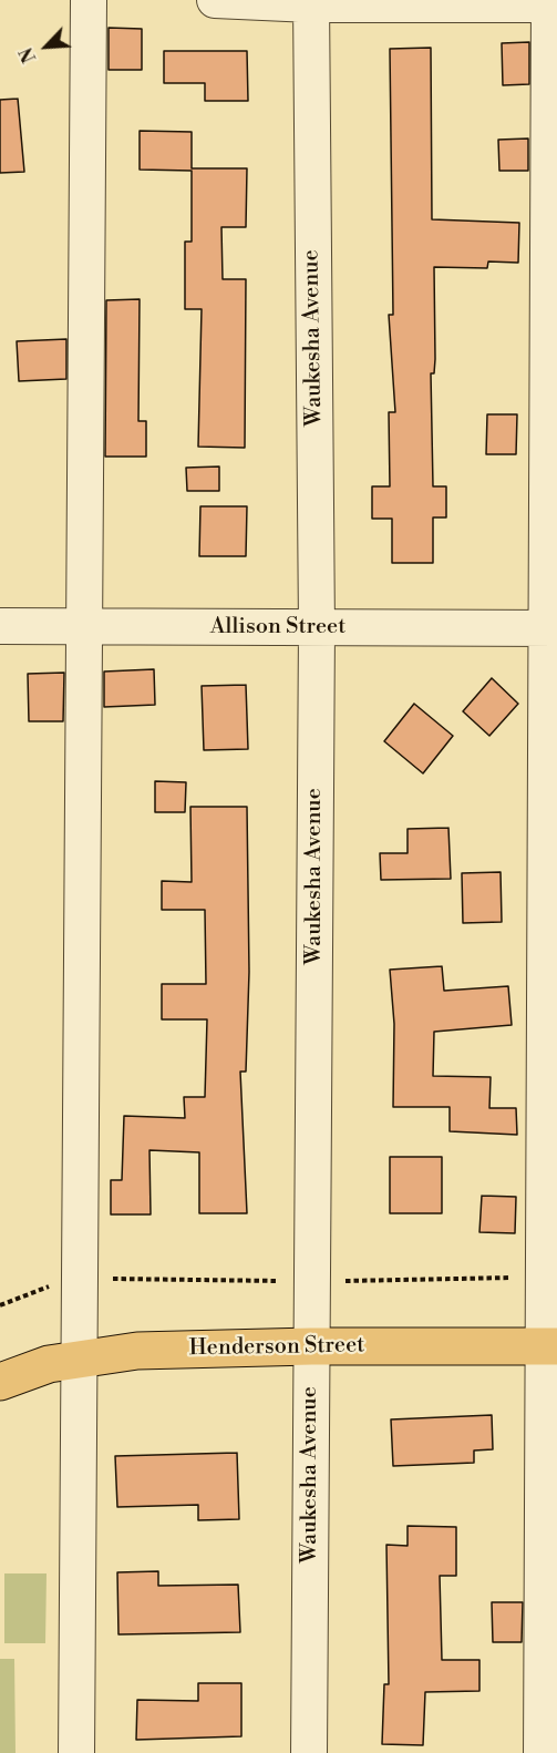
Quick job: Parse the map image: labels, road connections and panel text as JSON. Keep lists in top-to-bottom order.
{
  "streets": {
    "main road": ["Henderson Street"],
    "street": ["Waukesha Avenue", "Allison Street"]
  },
  "crossings": [
    ["Waukesha Avenue", "Allison Street"],
    ["Waukesha Avenue", "Henderson Street"]
  ],
  "north": "bottom left"
}
